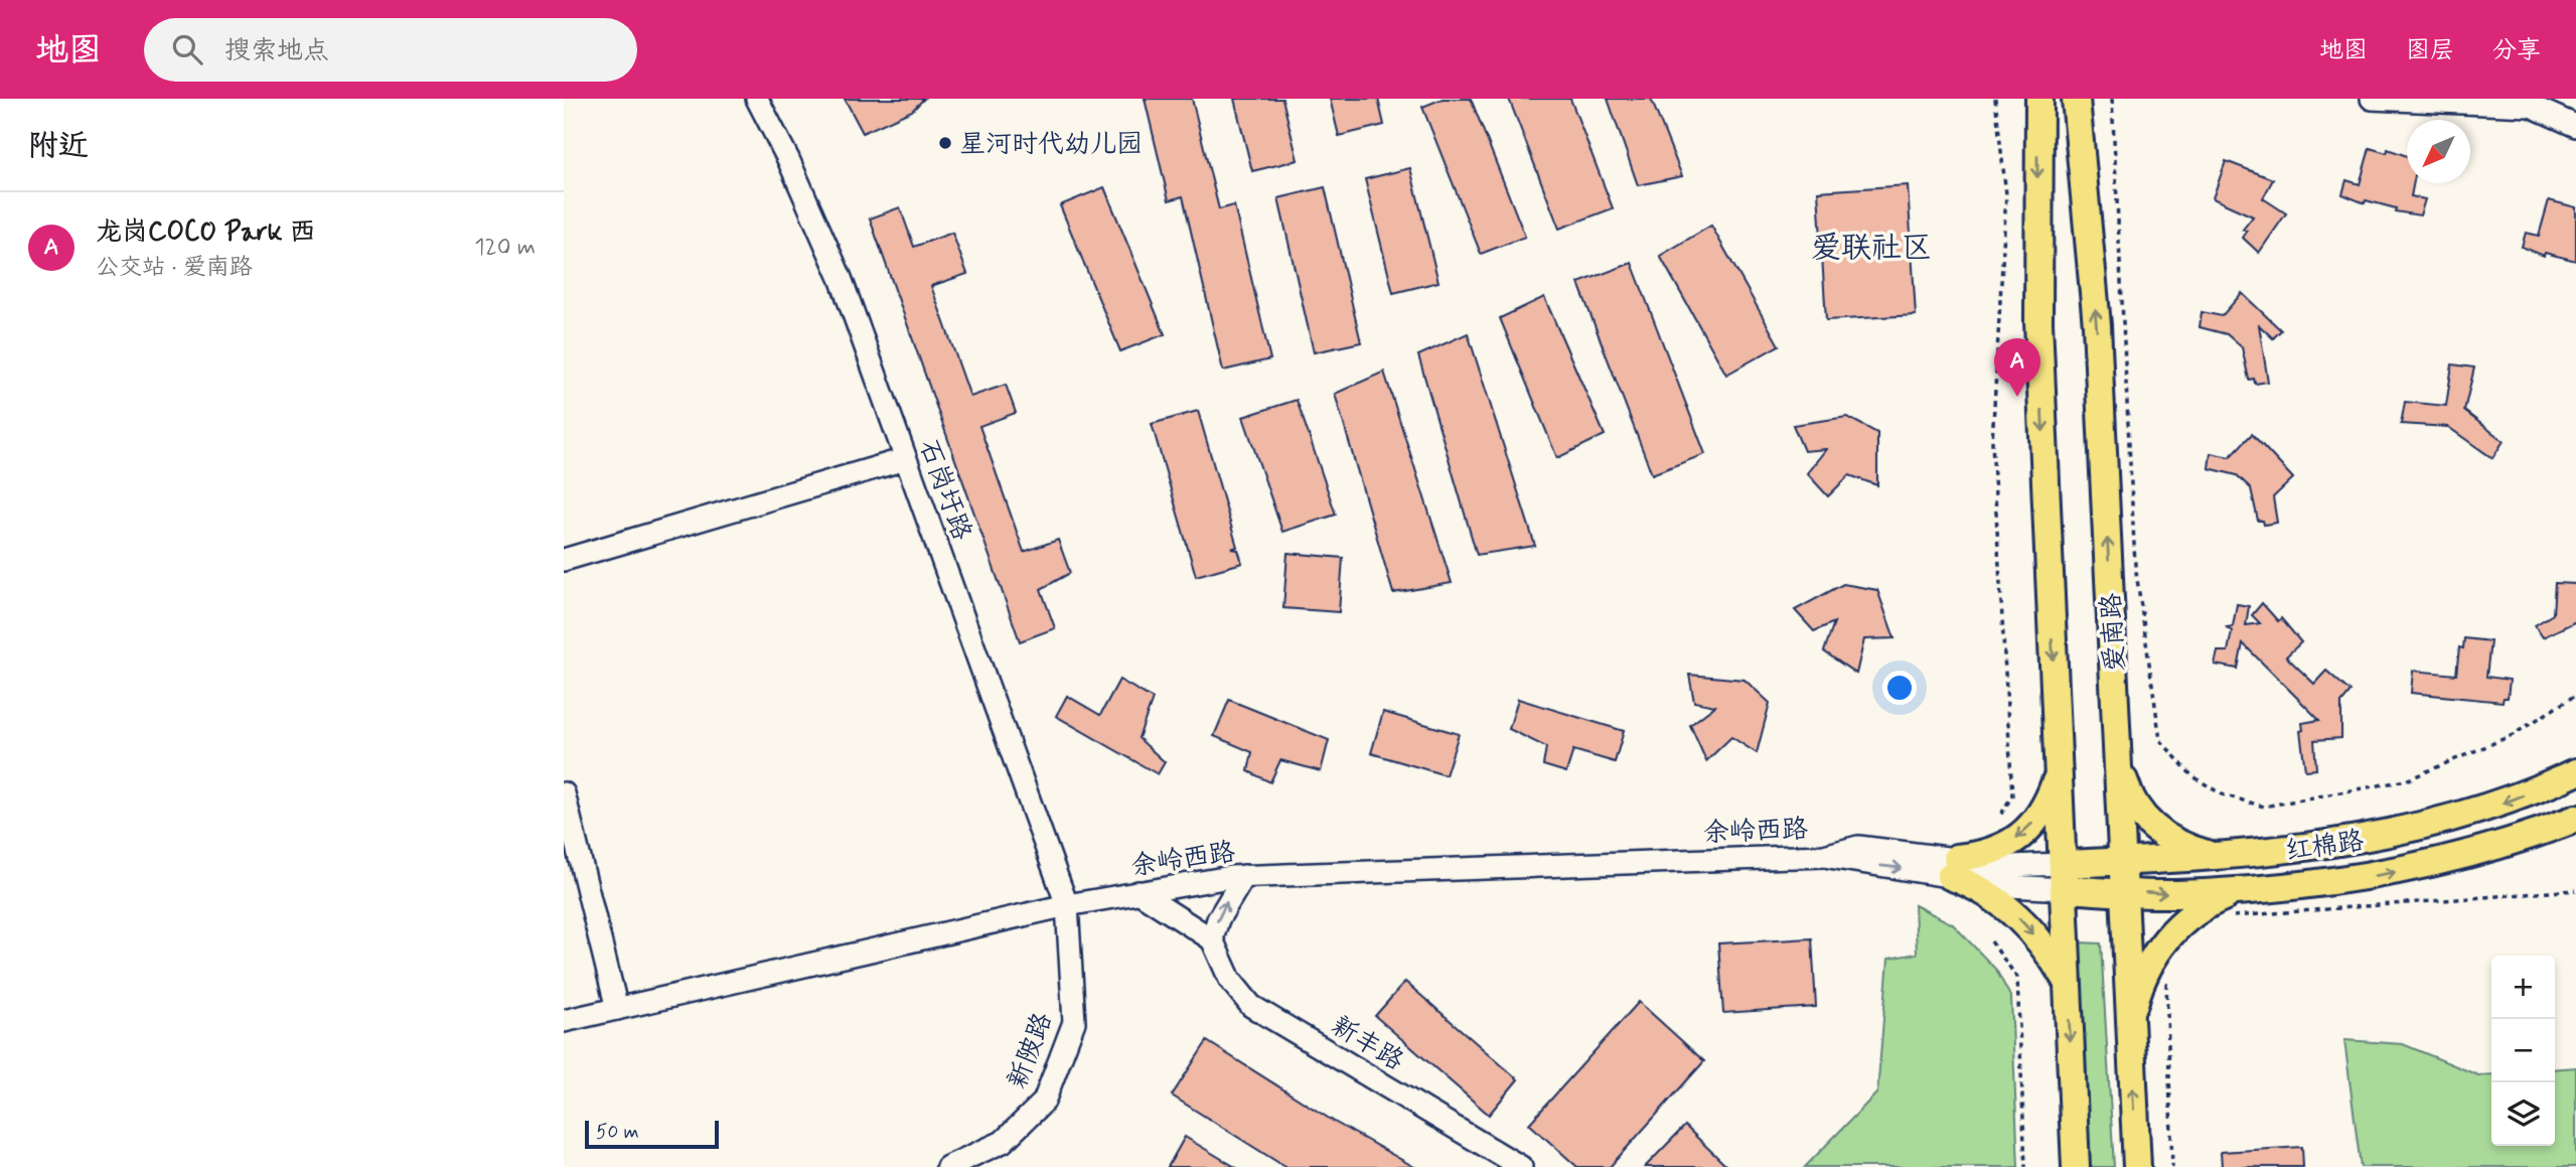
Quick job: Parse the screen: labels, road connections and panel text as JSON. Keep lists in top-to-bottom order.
{
  "streets": {
    "main road": ["爱南路", "红棉路"],
    "street": [
      "石岗圩路",
      "余岭西路",
      "新丰路",
      "新陂路"
    ]
  },
  "crossings": [
    ["石岗圩路", "余岭西路"],
    ["石岗圩路", "新陂路"],
    ["爱南路", "红棉路"],
    ["余岭西路", "红棉路"],
    ["余岭西路", "新陂路"]
  ],
  "districts": ["爱联社区"],
  "places": ["星河时代幼儿园"],
  "scale_bar": "50 m",
  "north": "bottom left",
  "page": {
    "header": "地图",
    "search": "搜索地点",
    "nav": ["地图", "图层", "分享"],
    "heading": "附近",
    "list": [
      {
        "mark": "A",
        "name": "龙岗COCO Park 西",
        "note": "公交站 · 爱南路",
        "value": "120 m"
      }
    ],
    "pins": "A",
    "map_buttons": ["+", "−"],
    "scale": "50 m"
  }
}
